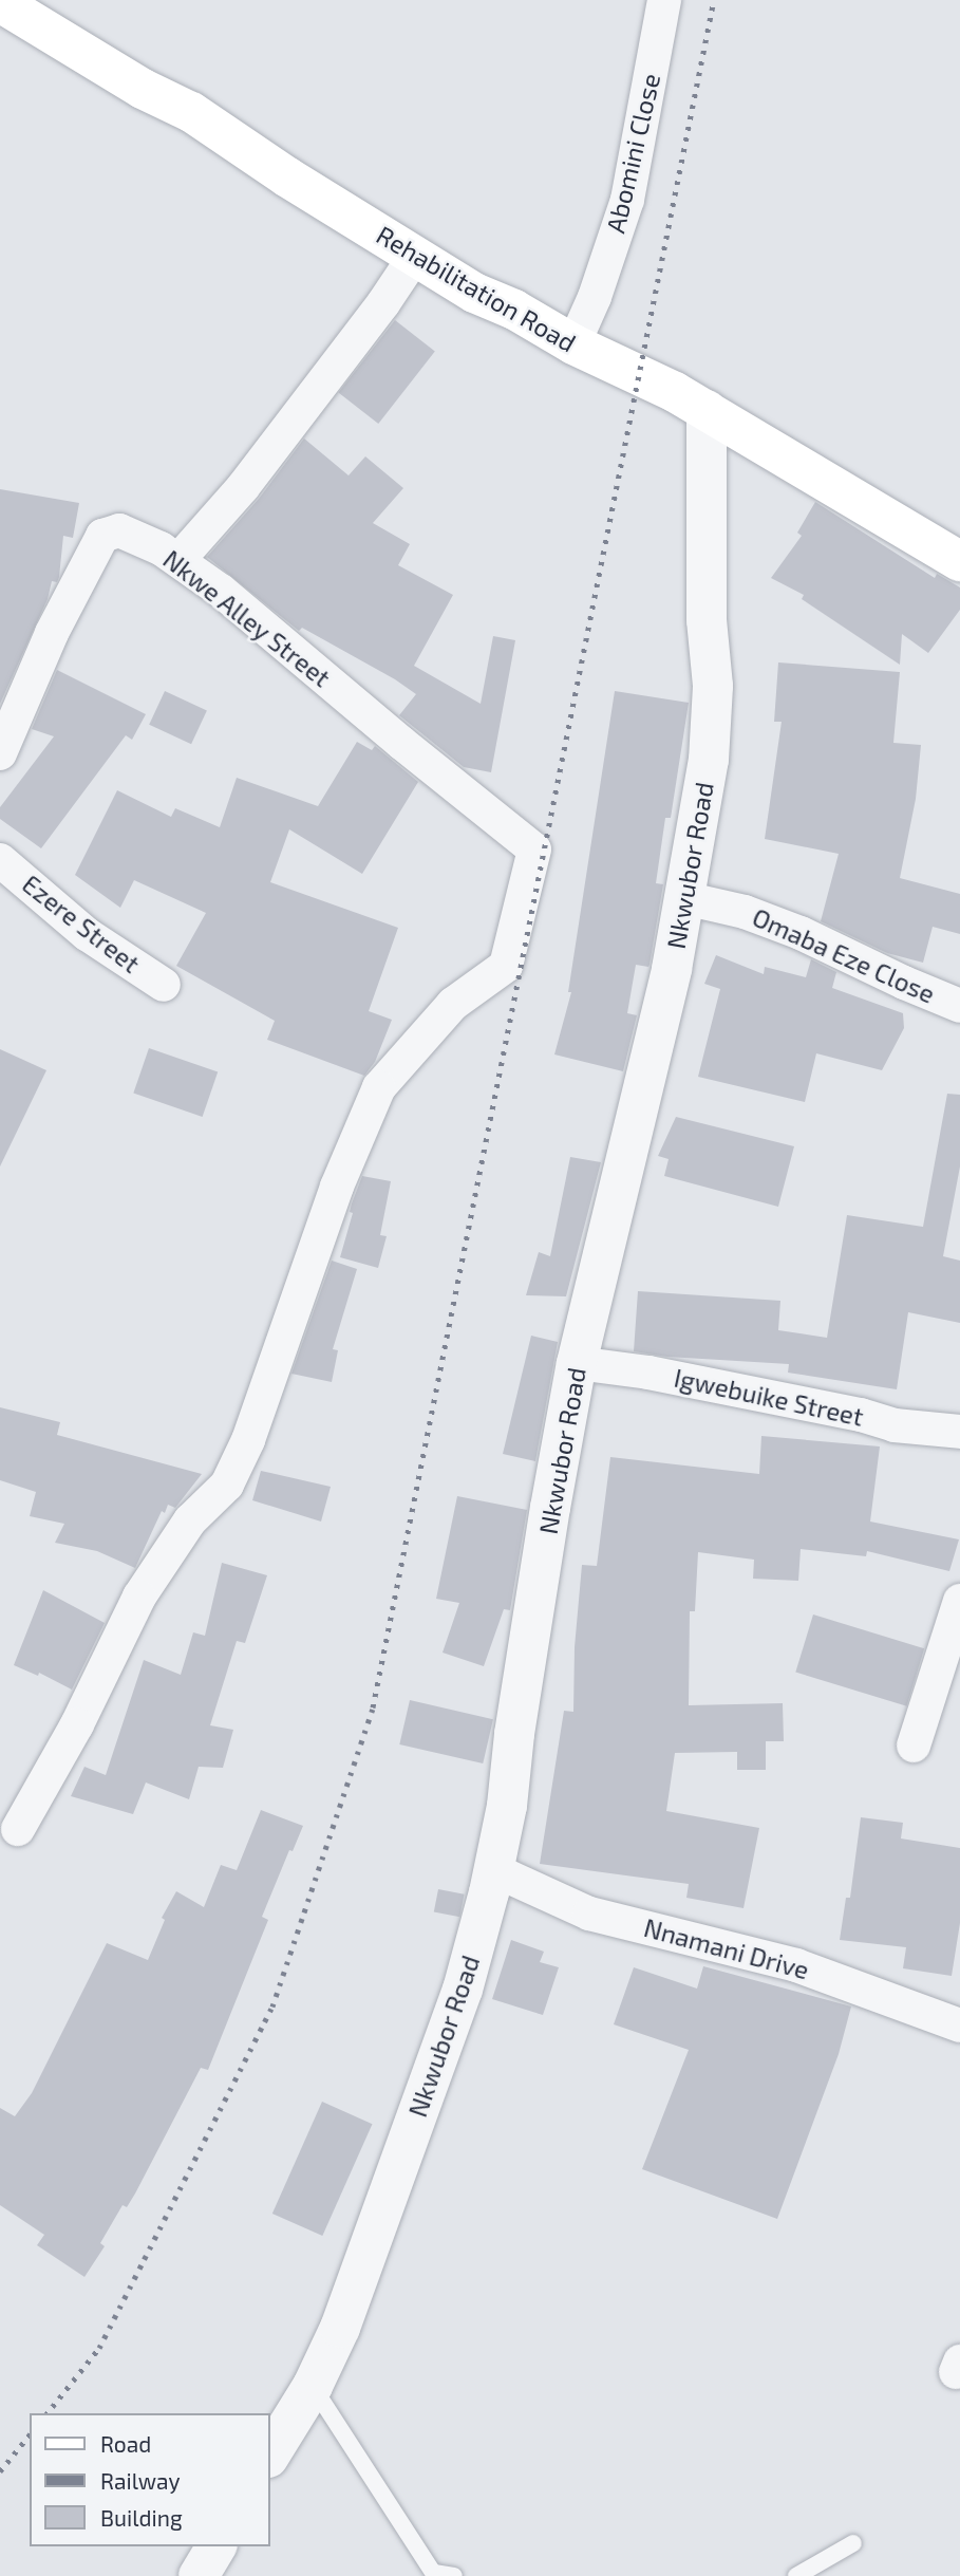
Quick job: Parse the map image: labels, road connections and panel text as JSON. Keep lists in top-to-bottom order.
{
  "streets": {
    "main road": ["Rehabilitation Road"],
    "street": [
      "Abomini Close",
      "Nkwe Alley Street",
      "Nkwubor Road",
      "Ezere Street",
      "Omaba Eze Close",
      "Igwebuike Street",
      "Nnamani Drive"
    ]
  },
  "crossings": [
    ["Abomini Close", "Rehabilitation Road"],
    ["Rehabilitation Road", "Nkwubor Road"],
    ["Nkwubor Road", "Omaba Eze Close"],
    ["Nkwubor Road", "Igwebuike Street"],
    ["Nkwubor Road", "Nnamani Drive"]
  ],
  "legend": ["Road", "Railway", "Building"]
}
